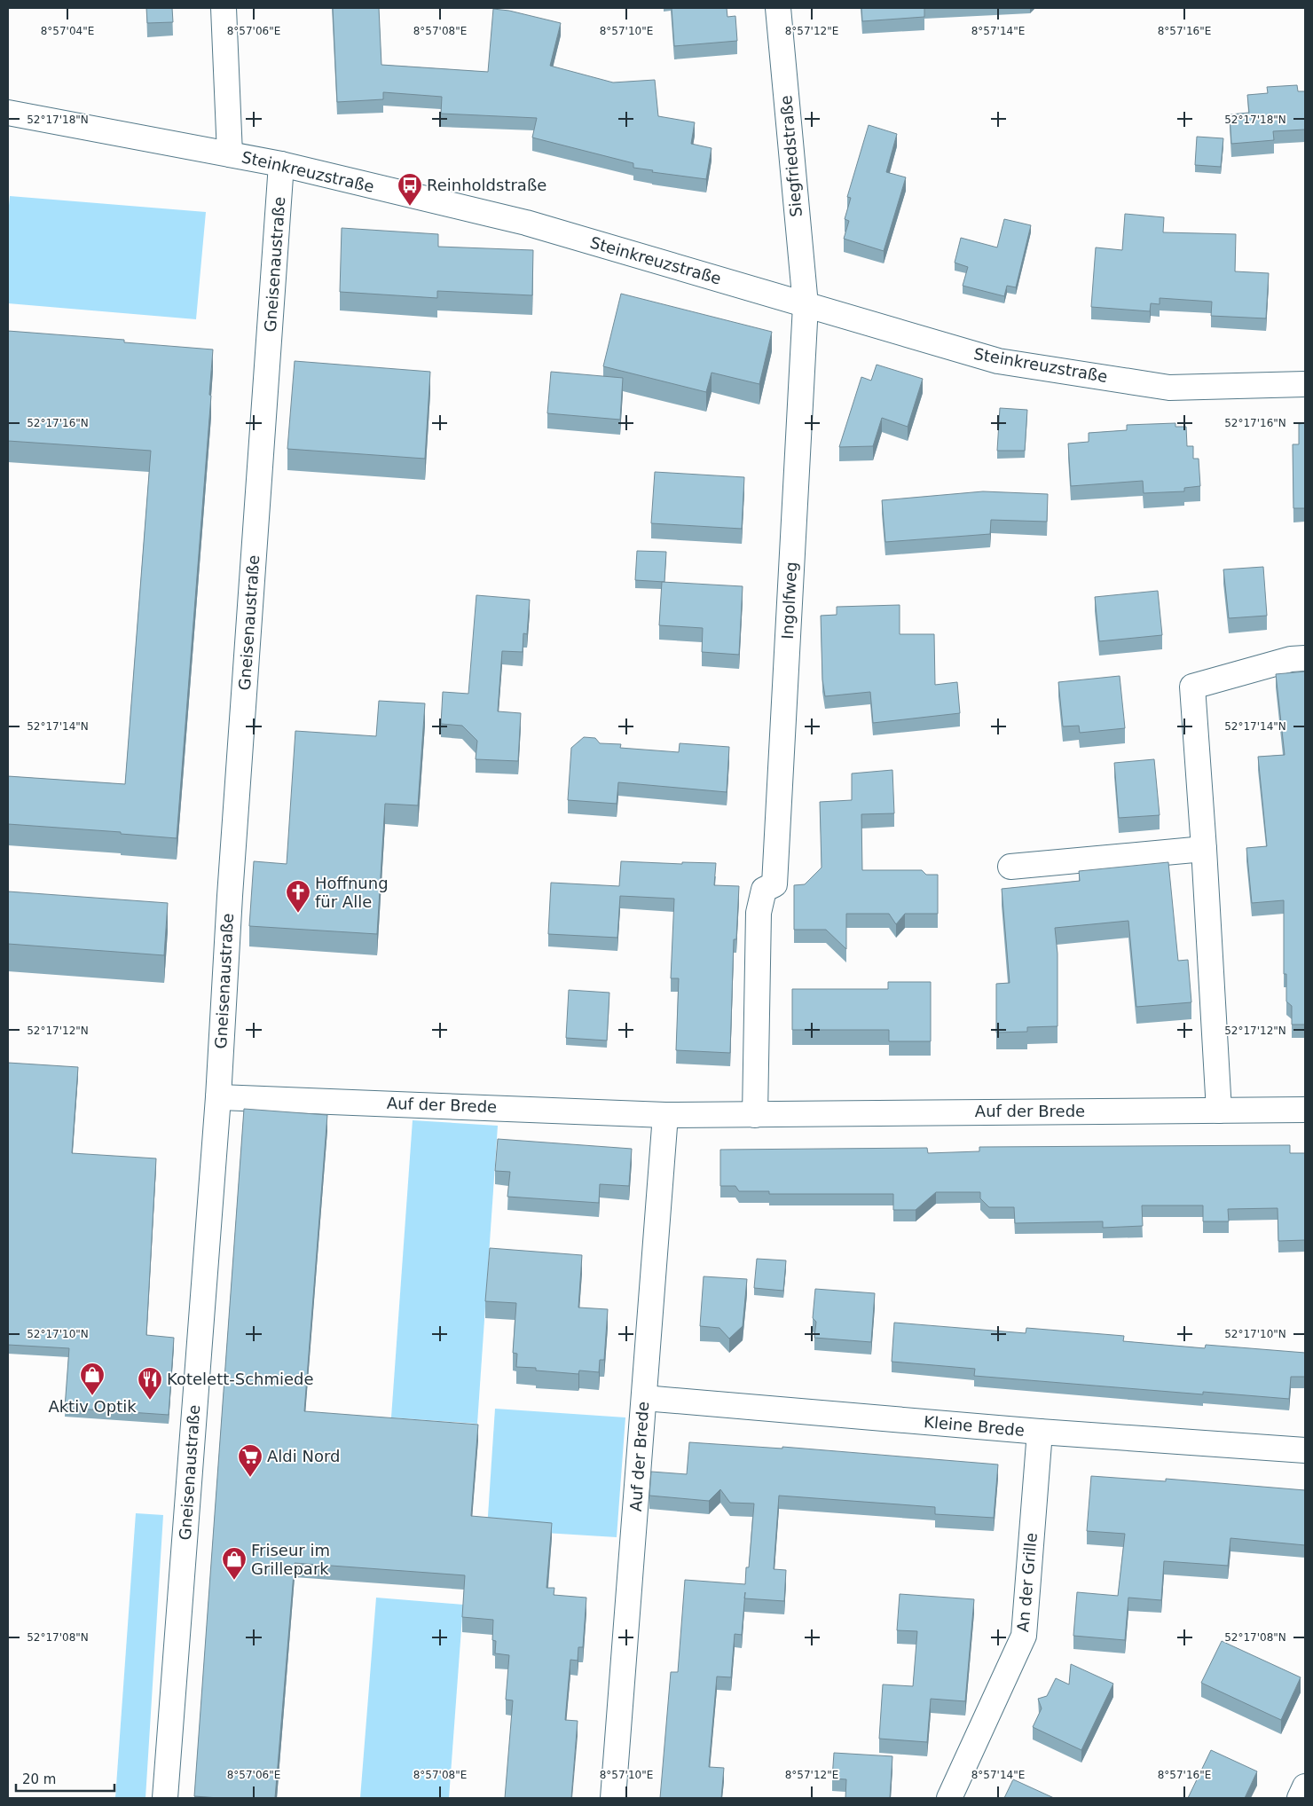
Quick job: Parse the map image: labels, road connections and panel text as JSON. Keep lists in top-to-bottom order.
{
  "streets": {
    "street": [
      "Siegfriedstraße",
      "Steinkreuzstraße",
      "Gneisenaustraße",
      "Ingolfweg",
      "Auf der Brede",
      "Kleine Brede",
      "An der Grille"
    ]
  },
  "crossings": [
    ["Siegfriedstraße", "Steinkreuzstraße"],
    ["Siegfriedstraße", "Ingolfweg"],
    ["Steinkreuzstraße", "Gneisenaustraße"],
    ["Steinkreuzstraße", "Ingolfweg"],
    ["Gneisenaustraße", "Auf der Brede"],
    ["Ingolfweg", "Auf der Brede"],
    ["Auf der Brede", "Kleine Brede"],
    ["Kleine Brede", "An der Grille"]
  ],
  "places": {
    "bus stop": ["Reinholdstraße"],
    "church": ["Hoffnung für Alle"],
    "shop": ["Aktiv Optik", "Friseur im Grillepark"],
    "restaurant": ["Kotelett-Schmiede"],
    "supermarket": ["Aldi Nord"]
  },
  "scale_bar": "20 m",
  "coordinates": [
    "8°57'04\"E",
    "8°57'06\"E",
    "8°57'08\"E",
    "8°57'10\"E",
    "8°57'12\"E",
    "8°57'14\"E",
    "8°57'16\"E",
    "52°17'18\"N",
    "52°17'16\"N",
    "52°17'14\"N",
    "52°17'12\"N",
    "52°17'10\"N",
    "52°17'08\"N"
  ]
}
